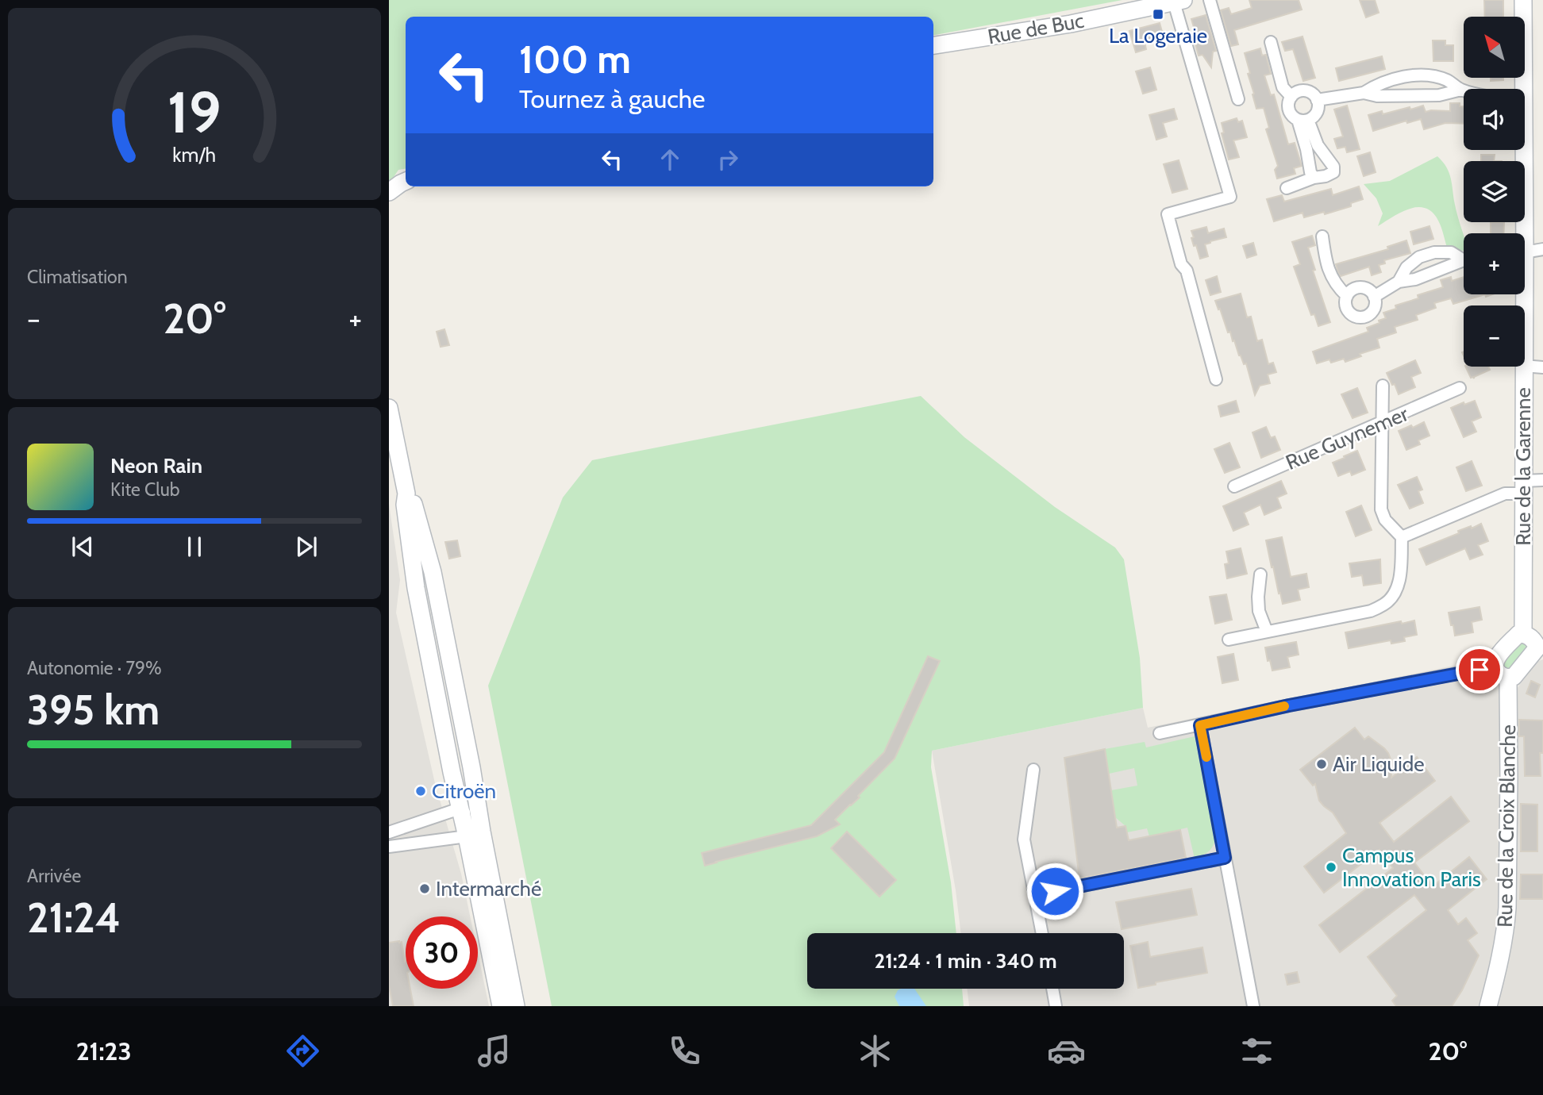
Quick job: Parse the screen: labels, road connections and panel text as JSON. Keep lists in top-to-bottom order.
{
  "streets": {
    "street": [
      "Rue de Buc",
      "Rue Guynemer",
      "Rue de la Garenne",
      "Rue de la Croix Blanche"
    ]
  },
  "places": {
    "transit": ["La Logeraie"],
    "other": [
      "Air Liquide",
      "Citroën",
      "Campus Innovation Paris",
      "Intermarché"
    ]
  },
  "north": "top left",
  "page": {
    "map_buttons": ["+", "−"],
    "turn": ["100 m", "Tournez à gauche"],
    "tile": [
      "Climatisation",
      ["Autonomie · 79%", "395 km"],
      ["Arrivée", "21:24"]
    ],
    "heat": ["−", "20°", "+"],
    "song": ["Neon Rain", "Kite Club"],
    "limit": "30",
    "trip": "21:24 · 1 min · 340 m",
    "tabs": ["21:23", "20°"],
    "gauge": ["19", "km/h"]
  }
}
